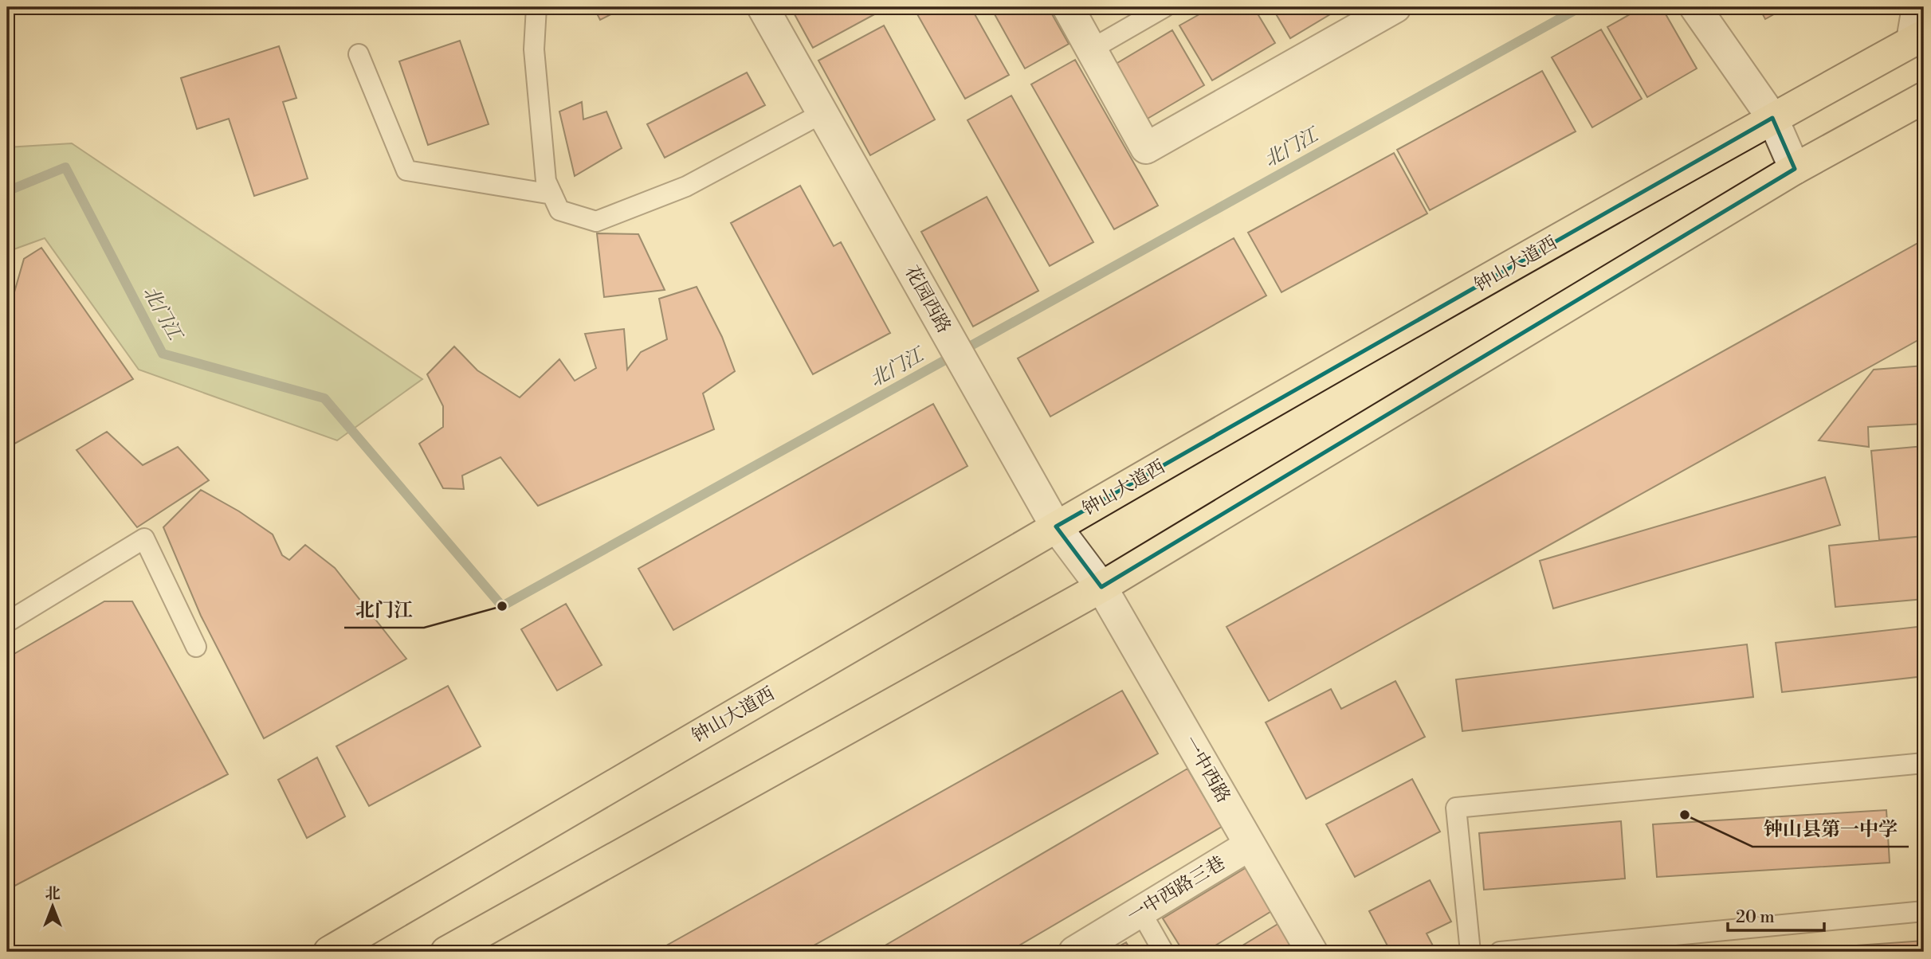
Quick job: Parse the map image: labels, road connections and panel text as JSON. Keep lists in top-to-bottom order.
{
  "streets": {
    "highway": ["钟山大道西"],
    "street": ["花园西路", "一中西路", "一中西路三巷"]
  },
  "crossings": [
    ["钟山大道西", "花园西路"],
    ["花园西路", "一中西路"],
    ["一中西路", "一中西路三巷"]
  ],
  "water": ["北门江"],
  "places": ["北门江", "钟山县第一中学"],
  "scale_bar": "20 m",
  "north": "top"
}
